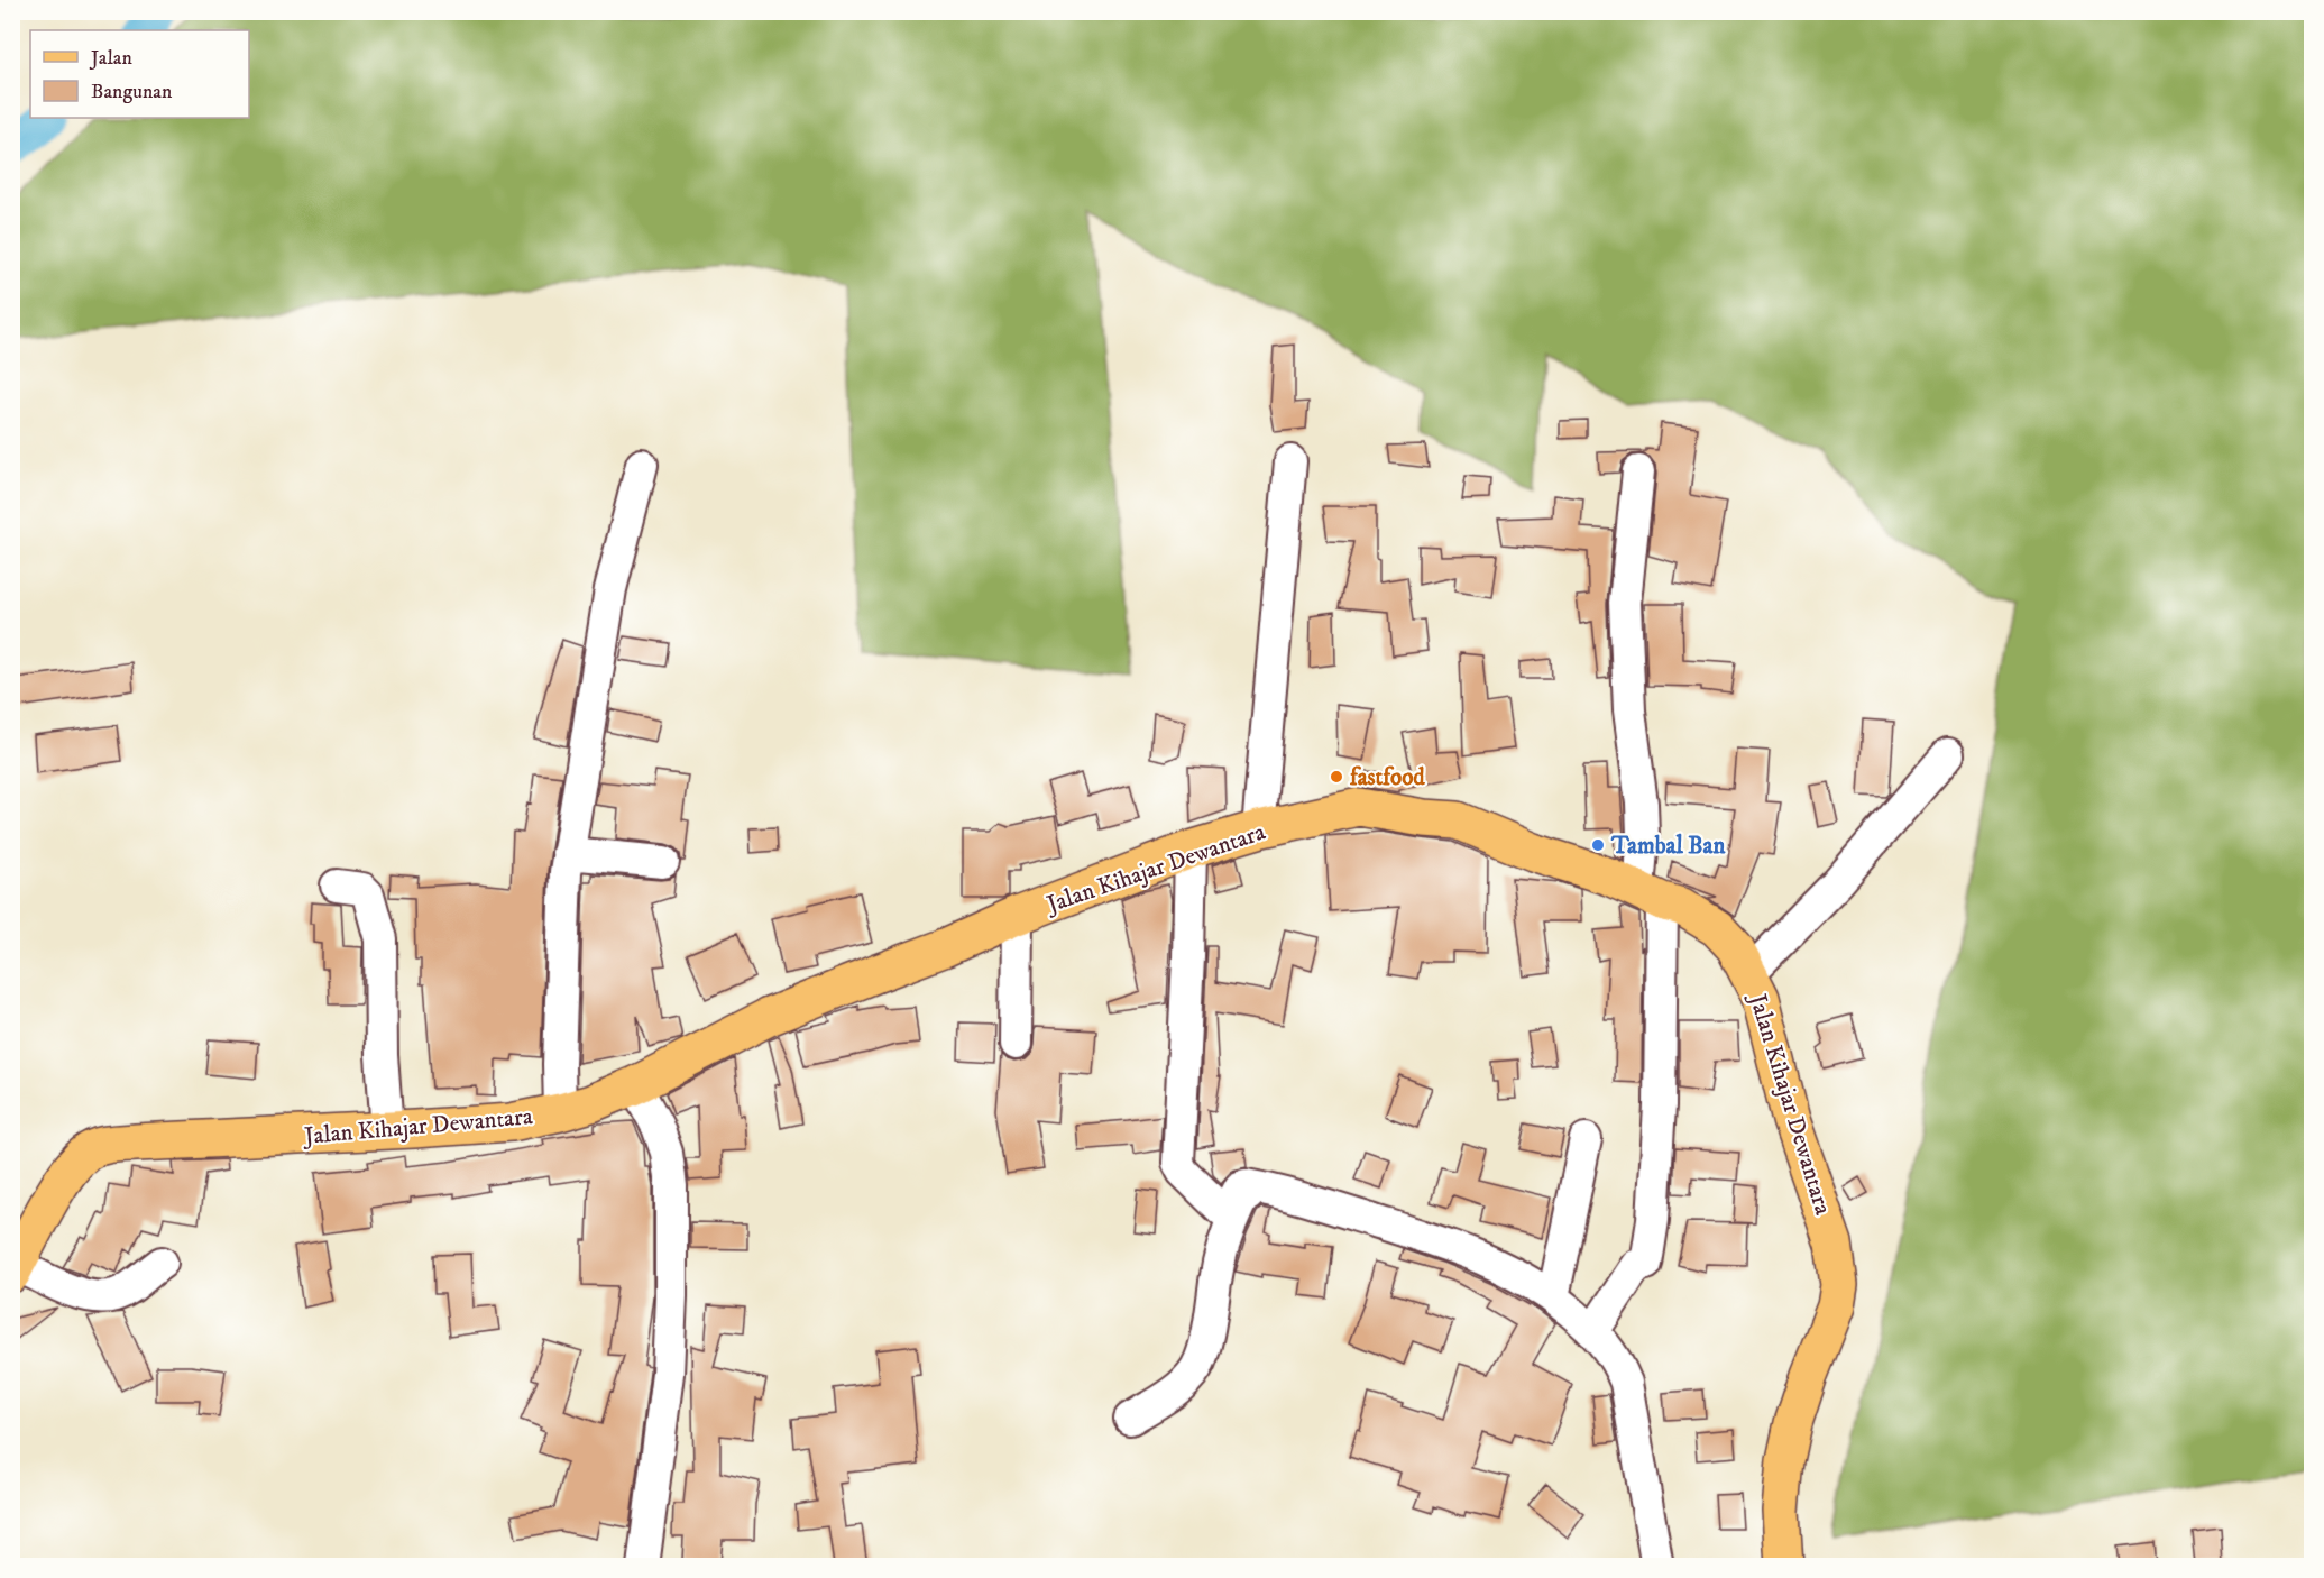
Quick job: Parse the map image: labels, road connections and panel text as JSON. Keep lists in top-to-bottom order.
{
  "streets": {
    "main road": ["Jalan Kihajar Dewantara"]
  },
  "places": ["fastfood", "Tambal Ban"],
  "legend": ["Jalan", "Bangunan"]
}
